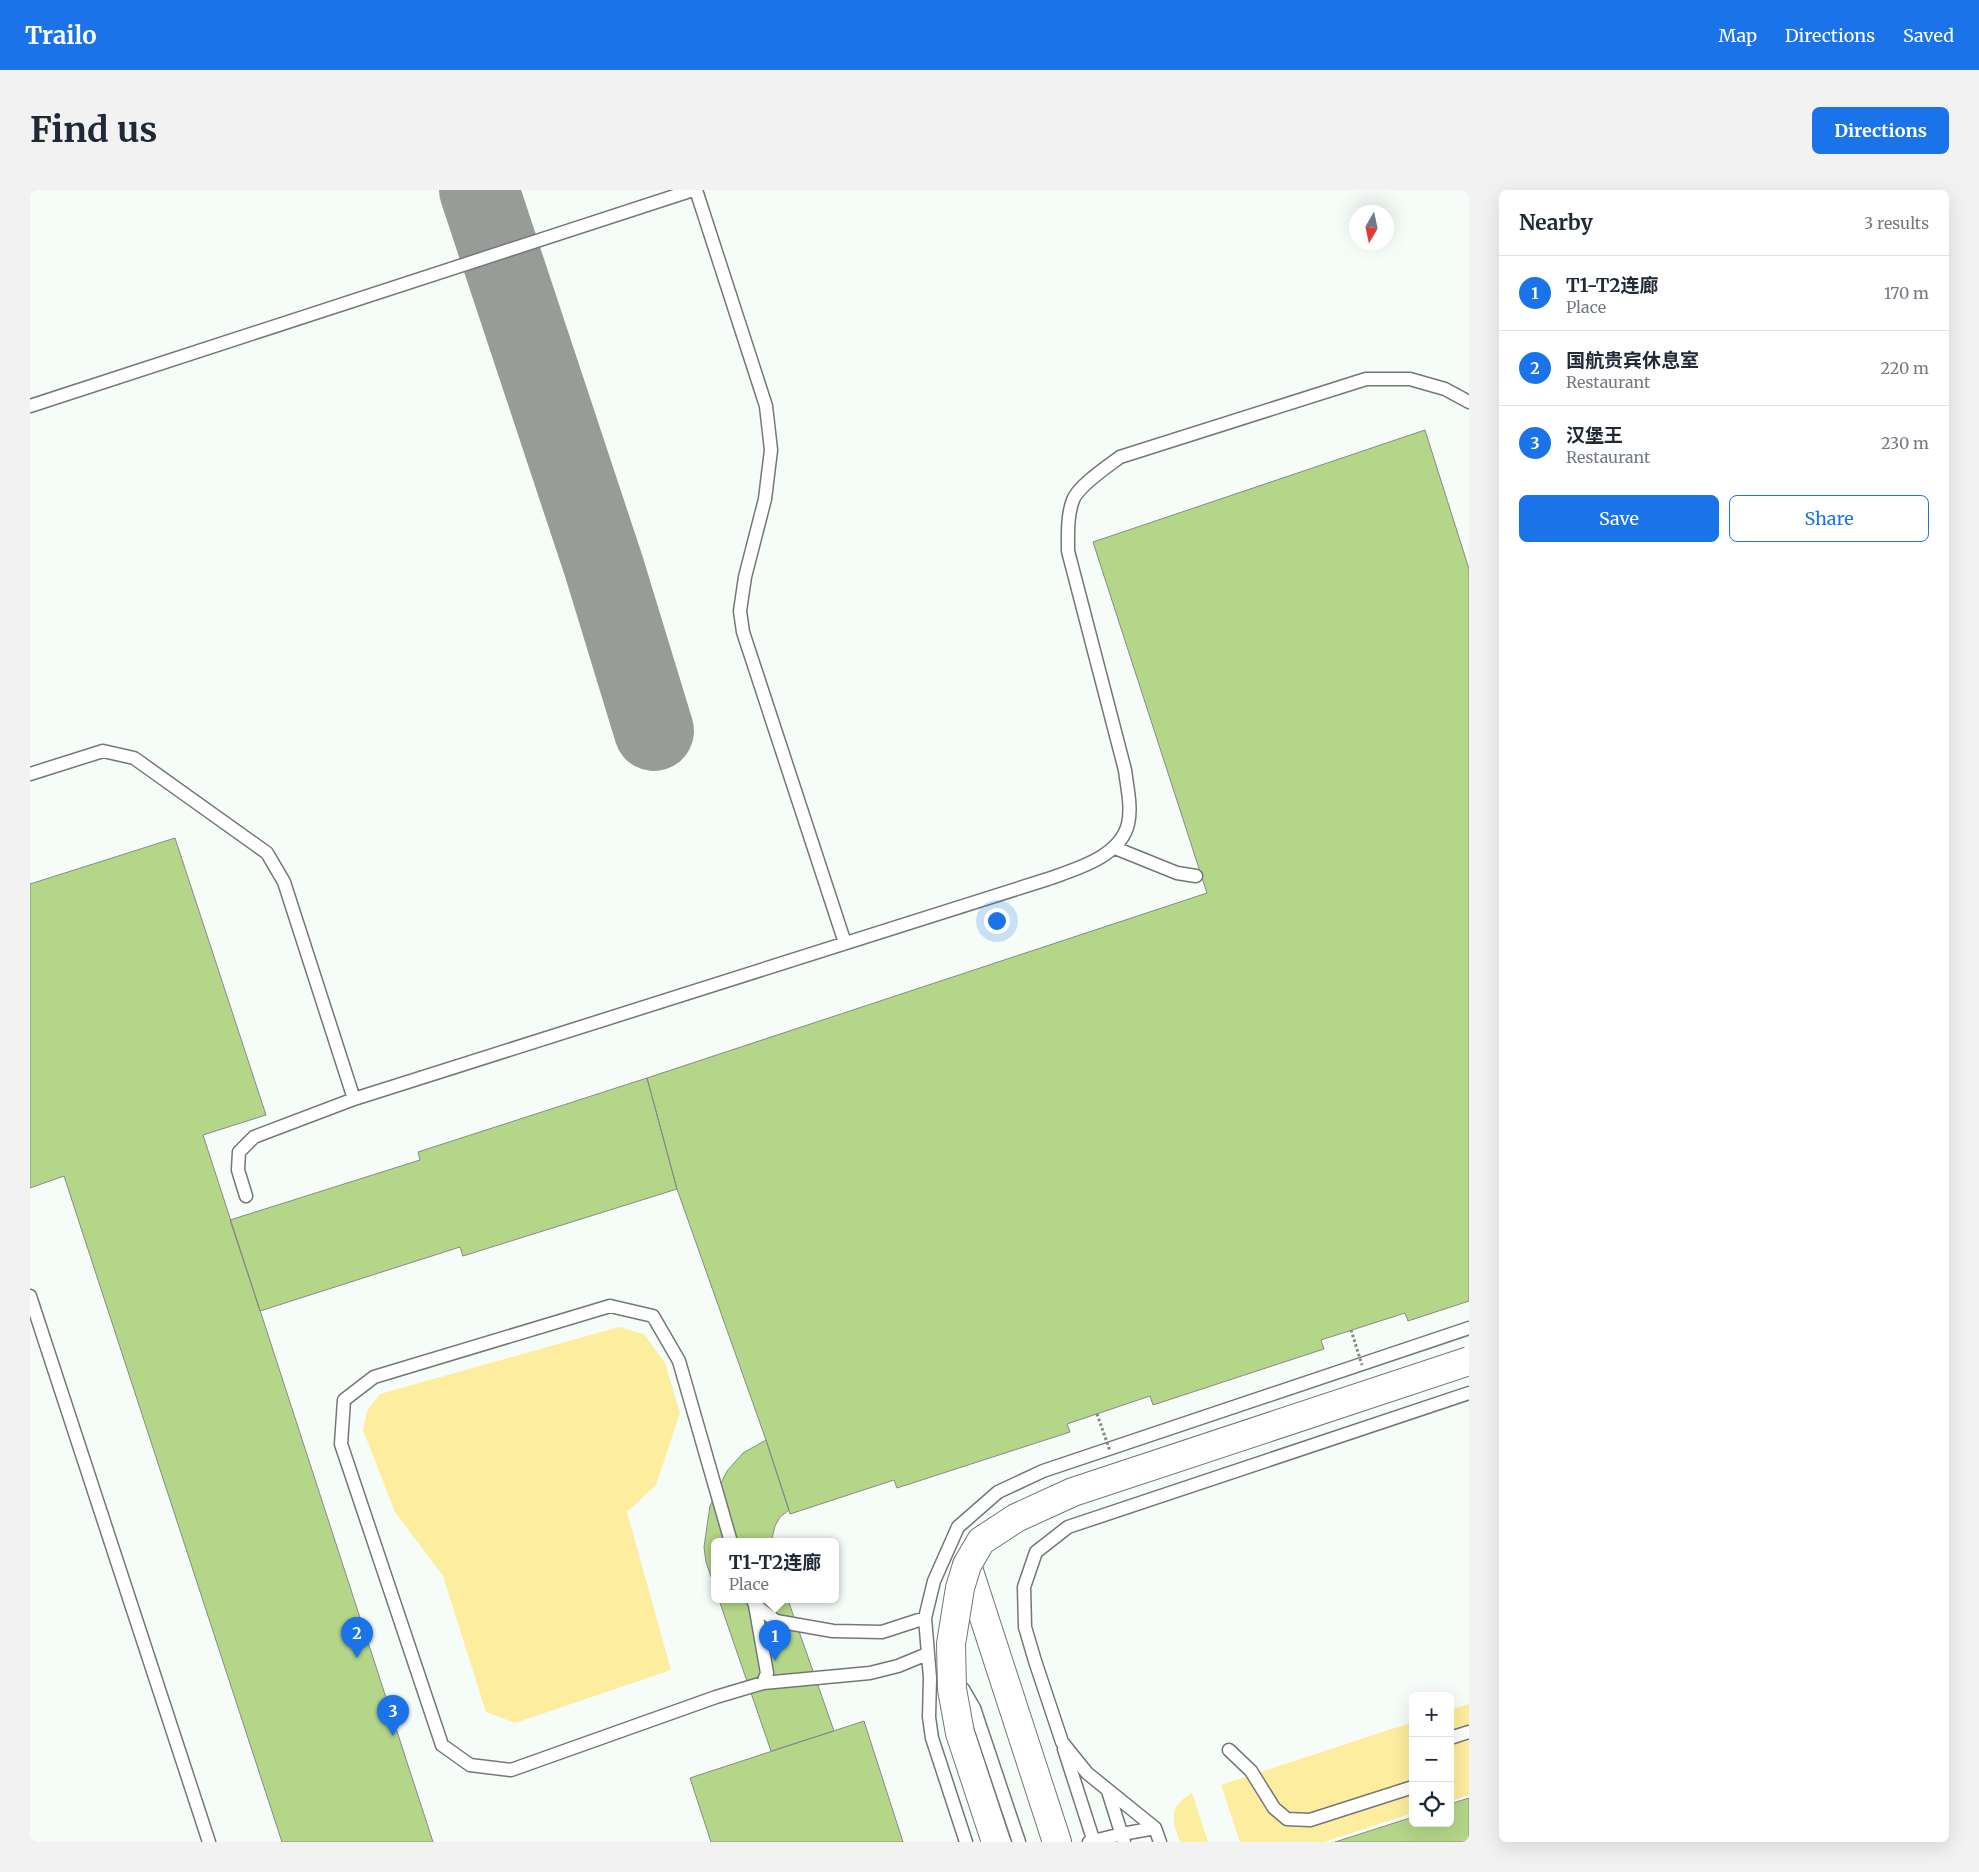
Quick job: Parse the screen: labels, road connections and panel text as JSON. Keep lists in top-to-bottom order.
{
  "north": "bottom",
  "page": {
    "header": "Trailo",
    "nav": ["Map", "Directions", "Saved"],
    "buttons": [
      "Directions",
      ["Save", "Share"]
    ],
    "title": "Find us",
    "heading": ["Nearby", "3 results"],
    "list": [
      {
        "mark": "1",
        "name": "T1-T2连廊",
        "note": "Place",
        "value": "170 m"
      },
      {
        "mark": "2",
        "name": "国航贵宾休息室",
        "note": "Restaurant",
        "value": "220 m"
      },
      {
        "mark": "3",
        "name": "汉堡王",
        "note": "Restaurant",
        "value": "230 m"
      }
    ],
    "popup": ["T1-T2连廊", "Place"],
    "pins": ["2", "1", "3"],
    "map_buttons": ["+", "−"]
  }
}
